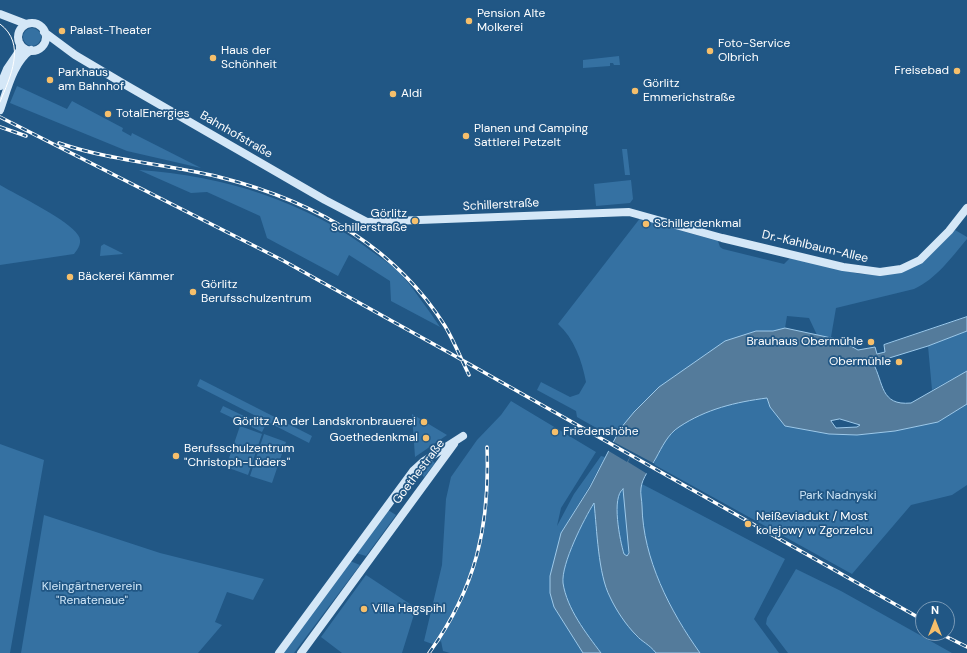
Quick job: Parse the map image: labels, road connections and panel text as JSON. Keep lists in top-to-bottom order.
{
  "streets": {
    "main road": [
      "Bahnhofstraße",
      "Schillerstraße",
      "Dr.-Kahlbaum-Allee",
      "Goethestraße"
    ]
  },
  "crossings": [
    ["Bahnhofstraße", "Schillerstraße"],
    ["Schillerstraße", "Dr.-Kahlbaum-Allee"]
  ],
  "parks": ["Park Nadnyski", "Kleingärtnerverein \"Renatenaue\""],
  "places": [
    "Pension Alte Molkerei",
    "Palast-Theater",
    "Foto-Service Olbrich",
    "Haus der Schönheit",
    "Freisebad",
    "Parkhaus am Bahnhof",
    "Görlitz Emmerichstraße",
    "Aldi",
    "TotalEnergies",
    "Planen und Camping Sattlerei Petzelt",
    "Görlitz Schillerstraße",
    "Schillerdenkmal",
    "Bäckerei Kämmer",
    "Görlitz Berufsschulzentrum",
    "Brauhaus Obermühle",
    "Obermühle",
    "Görlitz An der Landskronbrauerei",
    "Friedenshöhe",
    "Goethedenkmal",
    "Berufsschulzentrum \"Christoph-Lüders\"",
    "Neißeviadukt / Most kolejowy w Zgorzelcu",
    "Villa Hagspihl"
  ],
  "north": "top"
}
